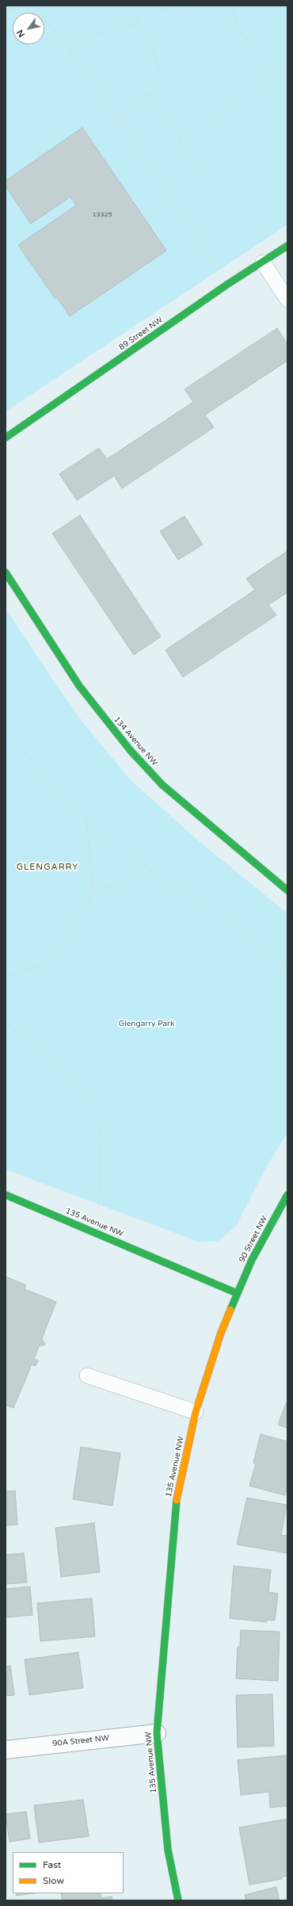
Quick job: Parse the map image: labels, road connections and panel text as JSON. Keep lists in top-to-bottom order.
{
  "streets": {
    "street": [
      "89 Street NW",
      "134 Avenue NW",
      "135 Avenue NW",
      "90 Street NW",
      "90A Street NW"
    ]
  },
  "crossings": [
    ["135 Avenue NW", "90 Street NW"],
    ["135 Avenue NW", "90A Street NW"]
  ],
  "districts": ["GLENGARRY"],
  "parks": ["Glengarry Park"],
  "house_numbers": ["13325"],
  "legend": ["Fast", "Slow"],
  "north": "bottom left"
}
